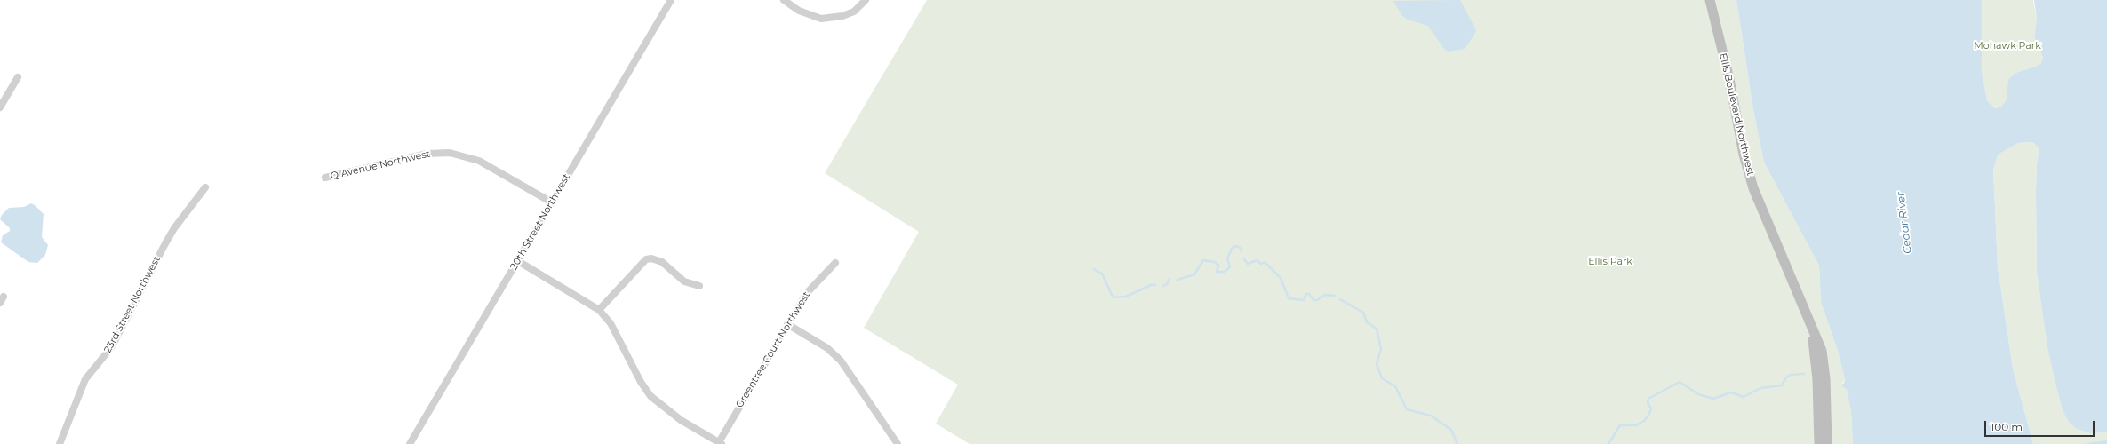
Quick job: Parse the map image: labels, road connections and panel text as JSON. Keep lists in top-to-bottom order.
{
  "streets": {
    "street": [
      "Ellis Boulevard Northwest",
      "Q Avenue Northwest",
      "20th Street Northwest",
      "23rd Street Northwest",
      "Greentree Court Northwest"
    ]
  },
  "crossings": [
    ["Q Avenue Northwest", "20th Street Northwest"]
  ],
  "water": ["Cedar River"],
  "parks": ["Mohawk Park", "Ellis Park"],
  "scale_bar": "100 m"
}
